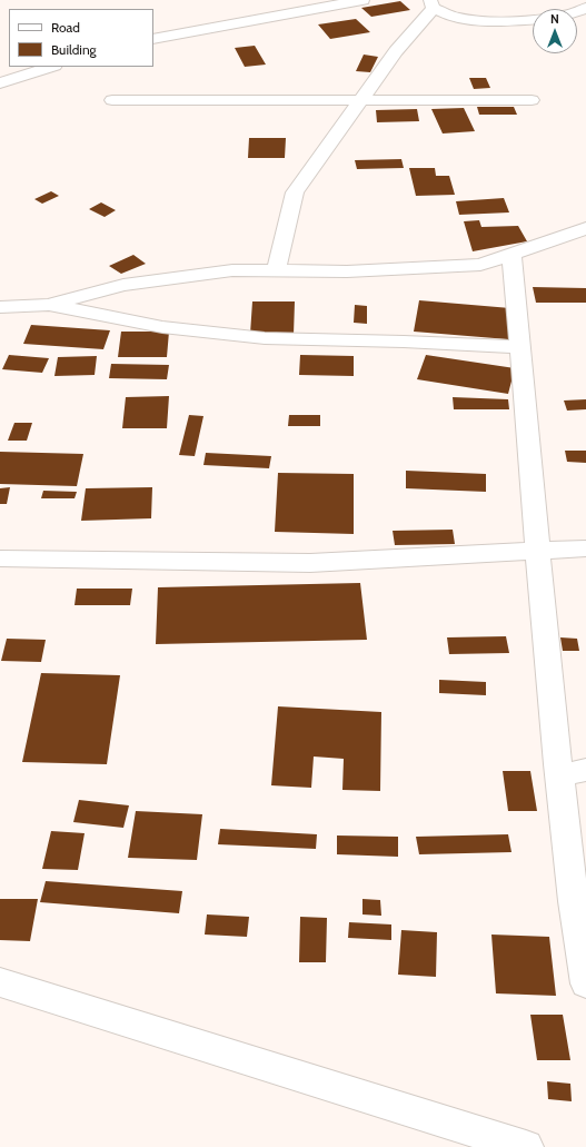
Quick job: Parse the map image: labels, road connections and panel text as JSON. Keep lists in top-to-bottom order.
{
  "legend": ["Road", "Building"],
  "north": "top"
}
